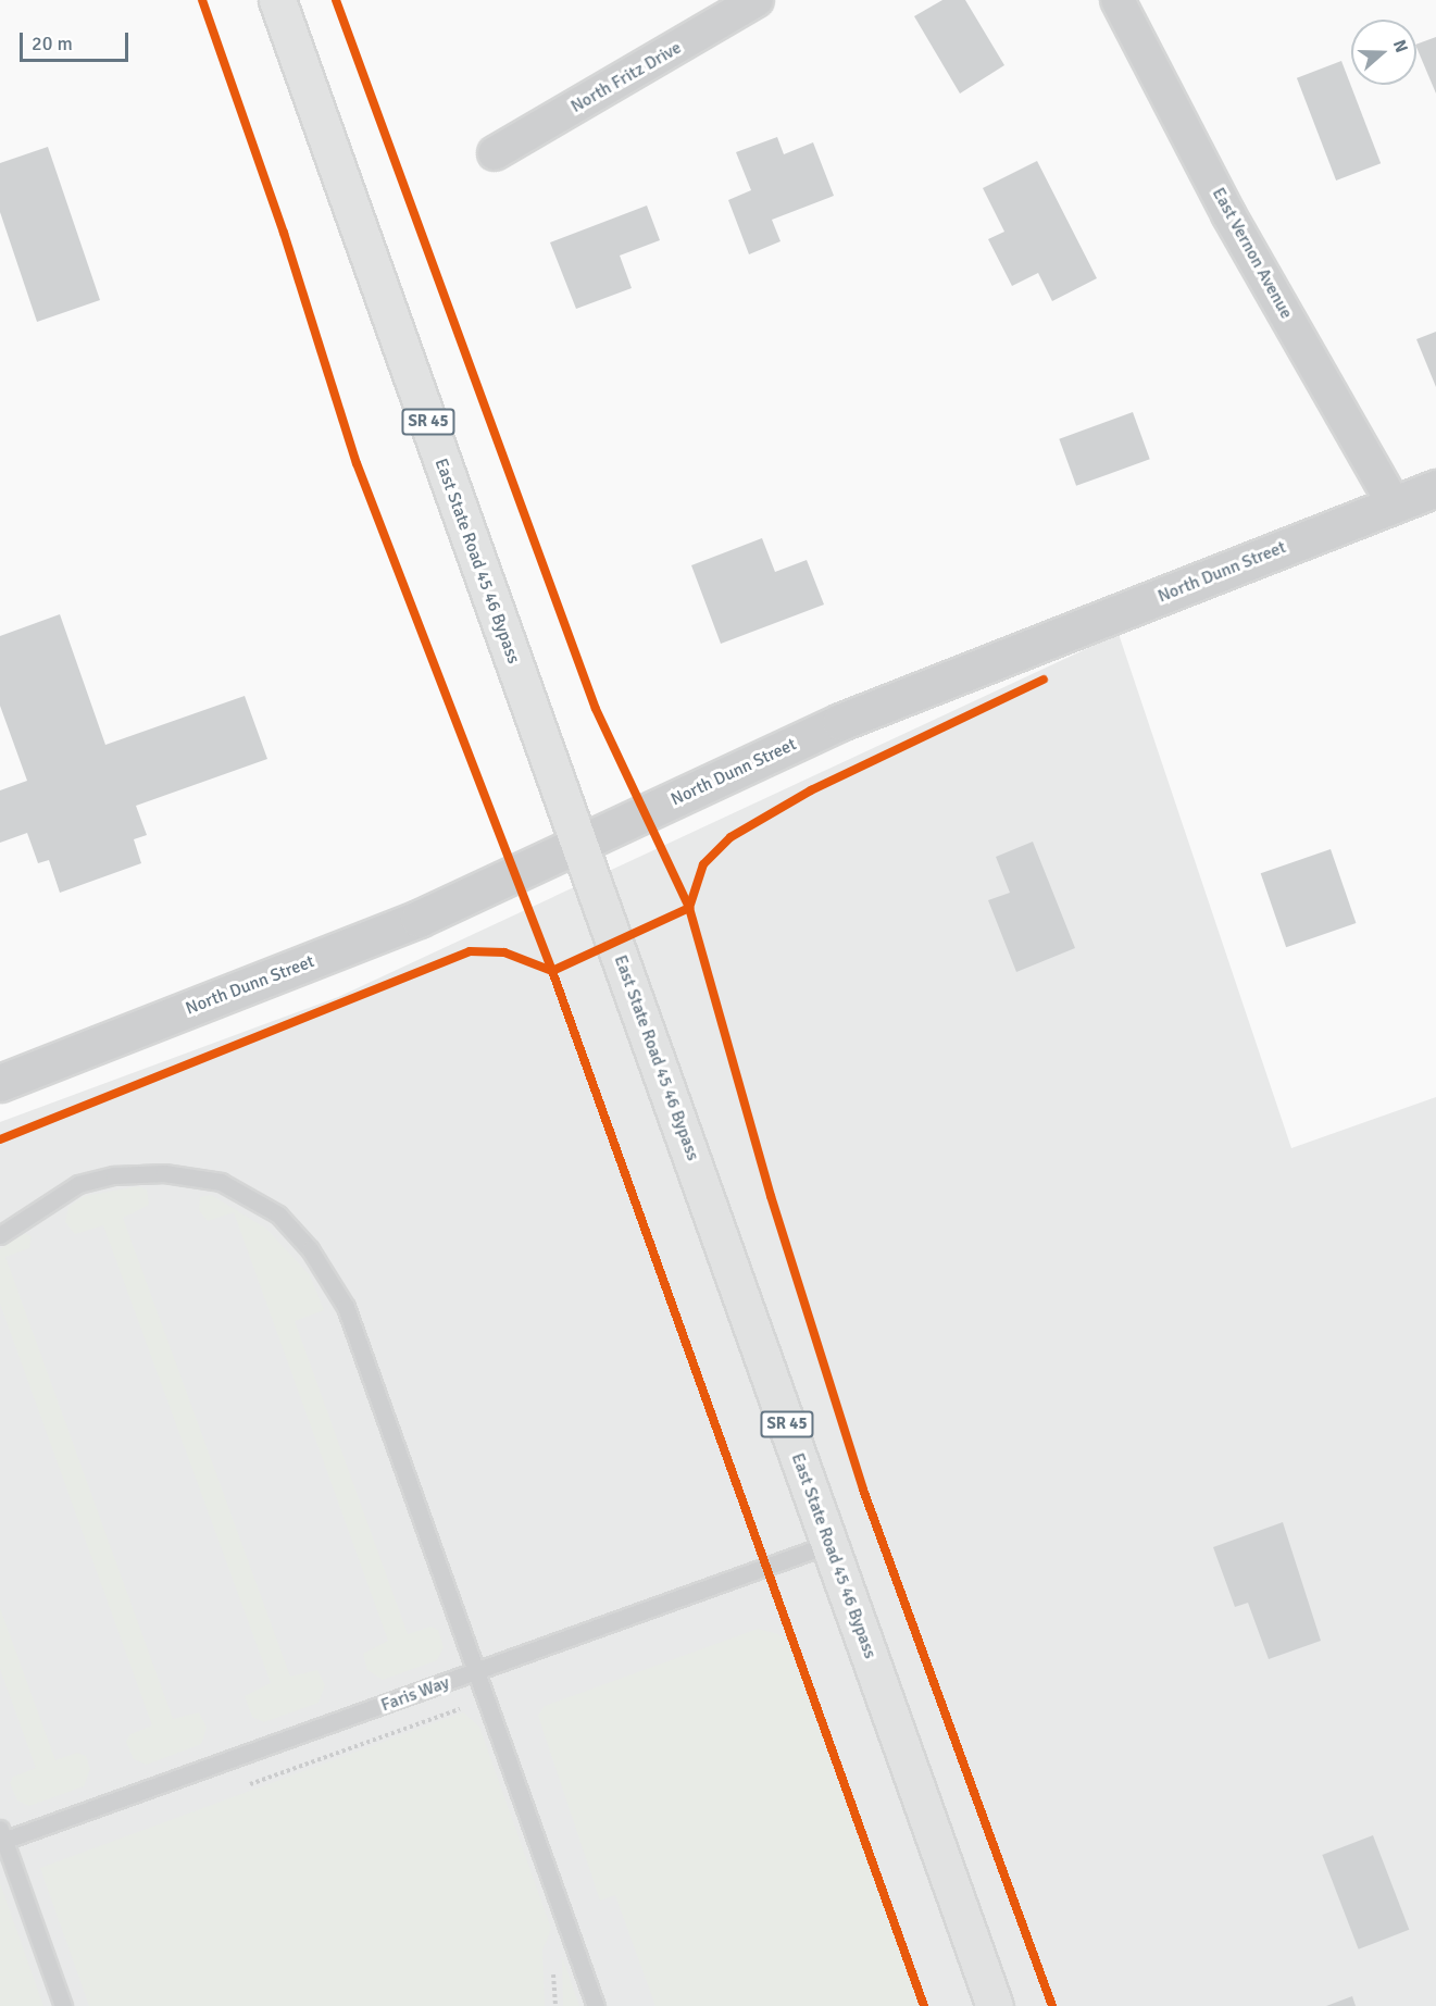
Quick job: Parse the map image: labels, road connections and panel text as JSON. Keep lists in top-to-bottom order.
{
  "streets": {
    "highway": ["SR 45", "East State Road 45 46 Bypass"],
    "street": ["North Fritz Drive", "East Vernon Avenue", "North Dunn Street"],
    "lane": ["Faris Way"]
  },
  "crossings": [
    ["East Vernon Avenue", "North Dunn Street"],
    ["East State Road 45 46 Bypass", "North Dunn Street"],
    ["East State Road 45 46 Bypass", "Faris Way"]
  ],
  "scale_bar": "20 m",
  "north": "right"
}
